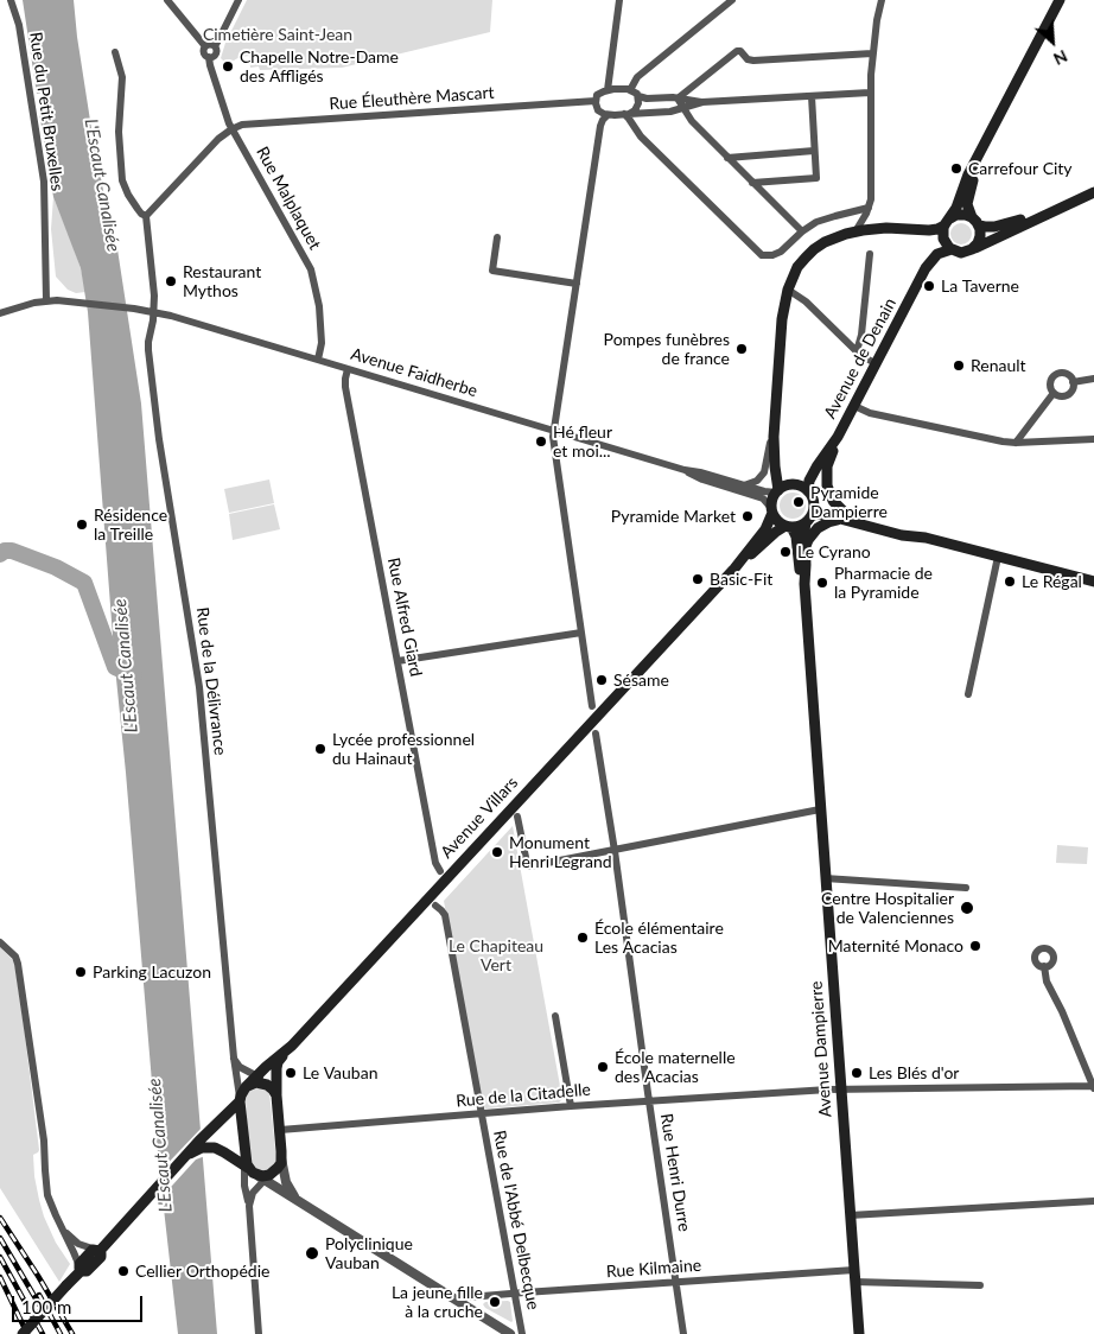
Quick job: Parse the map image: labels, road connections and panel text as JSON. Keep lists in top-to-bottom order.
{
  "streets": {
    "main road": ["Avenue de Denain", "Avenue Villars", "Avenue Dampierre"],
    "street": [
      "Rue Éleuthère Mascart",
      "Rue du Petit Bruxelles",
      "Rue Malplaquet",
      "Avenue Faidherbe",
      "Rue Alfred Giard",
      "Rue de la Délivrance",
      "Rue de la Citadelle",
      "Rue Henri Durre",
      "Rue de l'Abbé Delbecque",
      "Rue Kilmaine"
    ]
  },
  "crossings": [
    ["Rue Éleuthère Mascart", "Rue Malplaquet"],
    ["Rue du Petit Bruxelles", "Avenue Faidherbe"],
    ["Rue Malplaquet", "Avenue Faidherbe"],
    ["Avenue de Denain", "Avenue Faidherbe"],
    ["Avenue de Denain", "Avenue Villars"],
    ["Avenue de Denain", "Avenue Dampierre"],
    ["Avenue Faidherbe", "Rue Alfred Giard"],
    ["Avenue Faidherbe", "Rue de la Délivrance"],
    ["Avenue Faidherbe", "Avenue Villars"],
    ["Avenue Faidherbe", "Avenue Dampierre"],
    ["Rue de la Délivrance", "Avenue Villars"],
    ["Avenue Villars", "Avenue Dampierre"],
    ["Avenue Dampierre", "Rue de la Citadelle"],
    ["Avenue Dampierre", "Rue Kilmaine"],
    ["Rue de la Citadelle", "Rue Henri Durre"],
    ["Rue de la Citadelle", "Rue de l'Abbé Delbecque"],
    ["Rue Henri Durre", "Rue Kilmaine"],
    ["Rue de l'Abbé Delbecque", "Rue Kilmaine"]
  ],
  "water": ["L'Escaut Canalisée"],
  "parks": ["Cimetière Saint-Jean", "Le Chapiteau Vert"],
  "places": [
    "Chapelle Notre-Dame des Affligés",
    "Carrefour City",
    "Restaurant Mythos",
    "La Taverne",
    "Pompes funèbres de france",
    "Renault",
    "Hé fleur et moi...",
    "Pyramide Dampierre",
    "Pyramide Market",
    "Résidence la Treille",
    "Le Cyrano",
    "Basic-Fit",
    "Le Régal",
    "Pharmacie de la Pyramide",
    "Sésame",
    "Lycée professionnel du Hainaut",
    "Monument Henri Legrand",
    "Centre Hospitalier de Valenciennes",
    "École élémentaire Les Acacias",
    "Maternité Monaco",
    "Parking Lacuzon",
    "École maternelle des Acacias",
    "Le Vauban",
    "Les Blés d'or",
    "Polyclinique Vauban",
    "Cellier Orthopédie",
    "La jeune fille à la cruche"
  ],
  "scale_bar": "100 m",
  "north": "bottom right"
}
